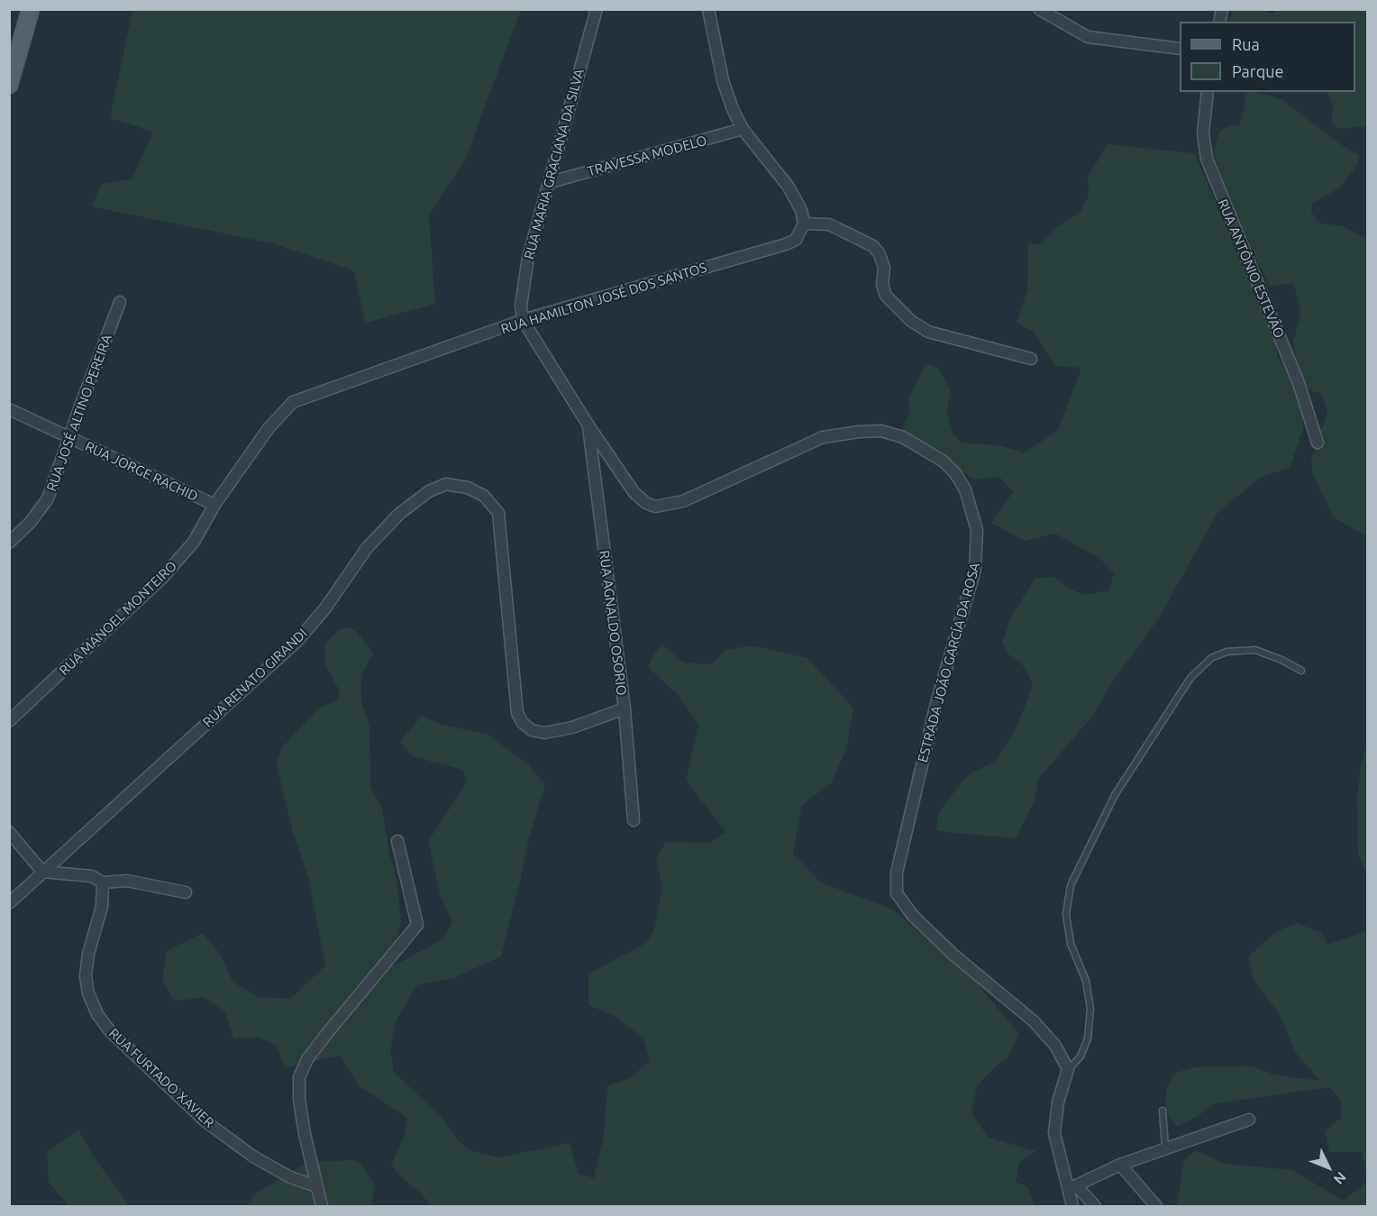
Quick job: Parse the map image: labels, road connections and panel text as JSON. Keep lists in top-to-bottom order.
{
  "streets": {
    "street": [
      "TRAVESSA MODELO",
      "RUA MARIA GRACIANA DA SILVA",
      "RUA ANTÔNIO ESTEVÃO",
      "RUA HAMILTON JOSÉ DOS SANTOS",
      "RUA JOSÉ ALTINO PEREIRA",
      "RUA JORGE RACHID",
      "RUA MANOEL MONTEIRO",
      "RUA AGNALDO OSORIO",
      "ESTRADA JOÃO GARCÍA DA ROSA",
      "RUA RENATO GIRANDI",
      "RUA FURTADO XAVIER"
    ]
  },
  "crossings": [
    ["TRAVESSA MODELO", "RUA MARIA GRACIANA DA SILVA"],
    ["RUA MARIA GRACIANA DA SILVA", "RUA HAMILTON JOSÉ DOS SANTOS"],
    ["RUA MARIA GRACIANA DA SILVA", "ESTRADA JOÃO GARCÍA DA ROSA"],
    ["RUA HAMILTON JOSÉ DOS SANTOS", "RUA JORGE RACHID"],
    ["RUA HAMILTON JOSÉ DOS SANTOS", "RUA MANOEL MONTEIRO"],
    ["RUA HAMILTON JOSÉ DOS SANTOS", "ESTRADA JOÃO GARCÍA DA ROSA"],
    ["RUA JOSÉ ALTINO PEREIRA", "RUA JORGE RACHID"],
    ["RUA JORGE RACHID", "RUA MANOEL MONTEIRO"],
    ["RUA AGNALDO OSORIO", "ESTRADA JOÃO GARCÍA DA ROSA"],
    ["RUA AGNALDO OSORIO", "RUA RENATO GIRANDI"]
  ],
  "legend": ["Rua", "Parque"],
  "north": "bottom right"
}
